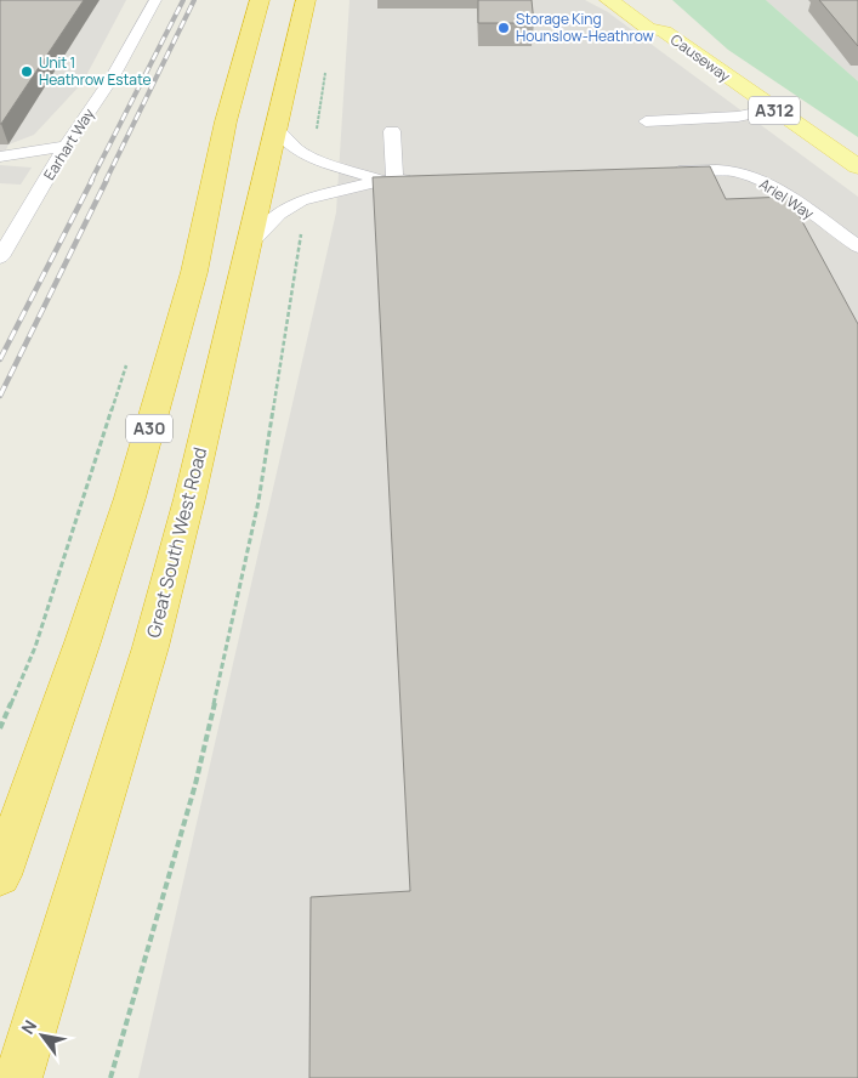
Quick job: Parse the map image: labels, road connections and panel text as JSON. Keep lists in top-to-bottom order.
{
  "streets": {
    "highway": ["A30", "Great South West Road"],
    "main road": ["Causeway", "A312"],
    "lane": ["Earhart Way", "Ariel Way"]
  },
  "places": ["Storage King Hounslow-Heathrow", "Unit 1 Heathrow Estate"],
  "north": "top left"
}
